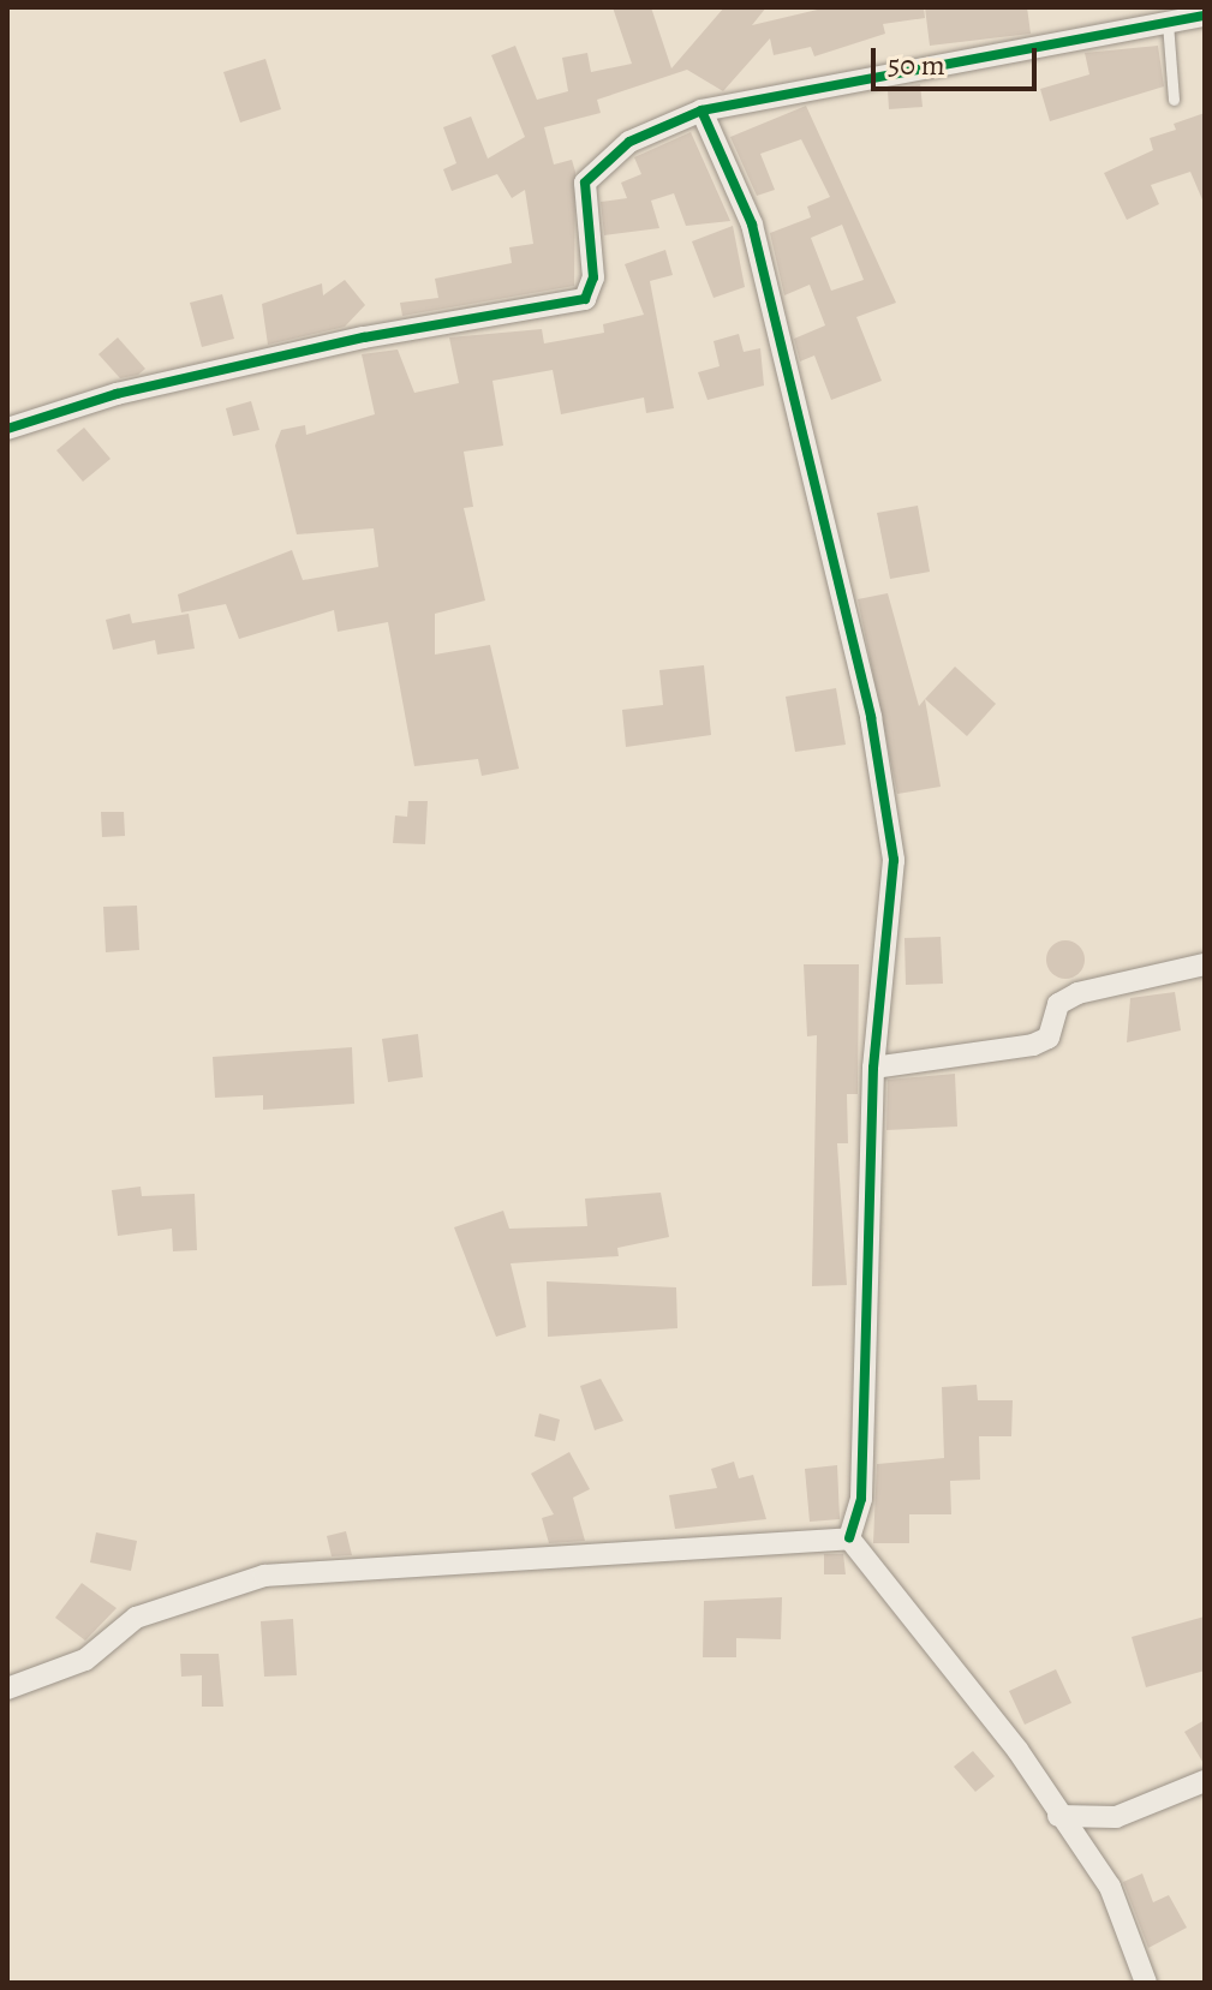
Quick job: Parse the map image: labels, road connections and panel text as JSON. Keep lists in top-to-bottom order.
{
  "scale_bar": "50 m"
}
